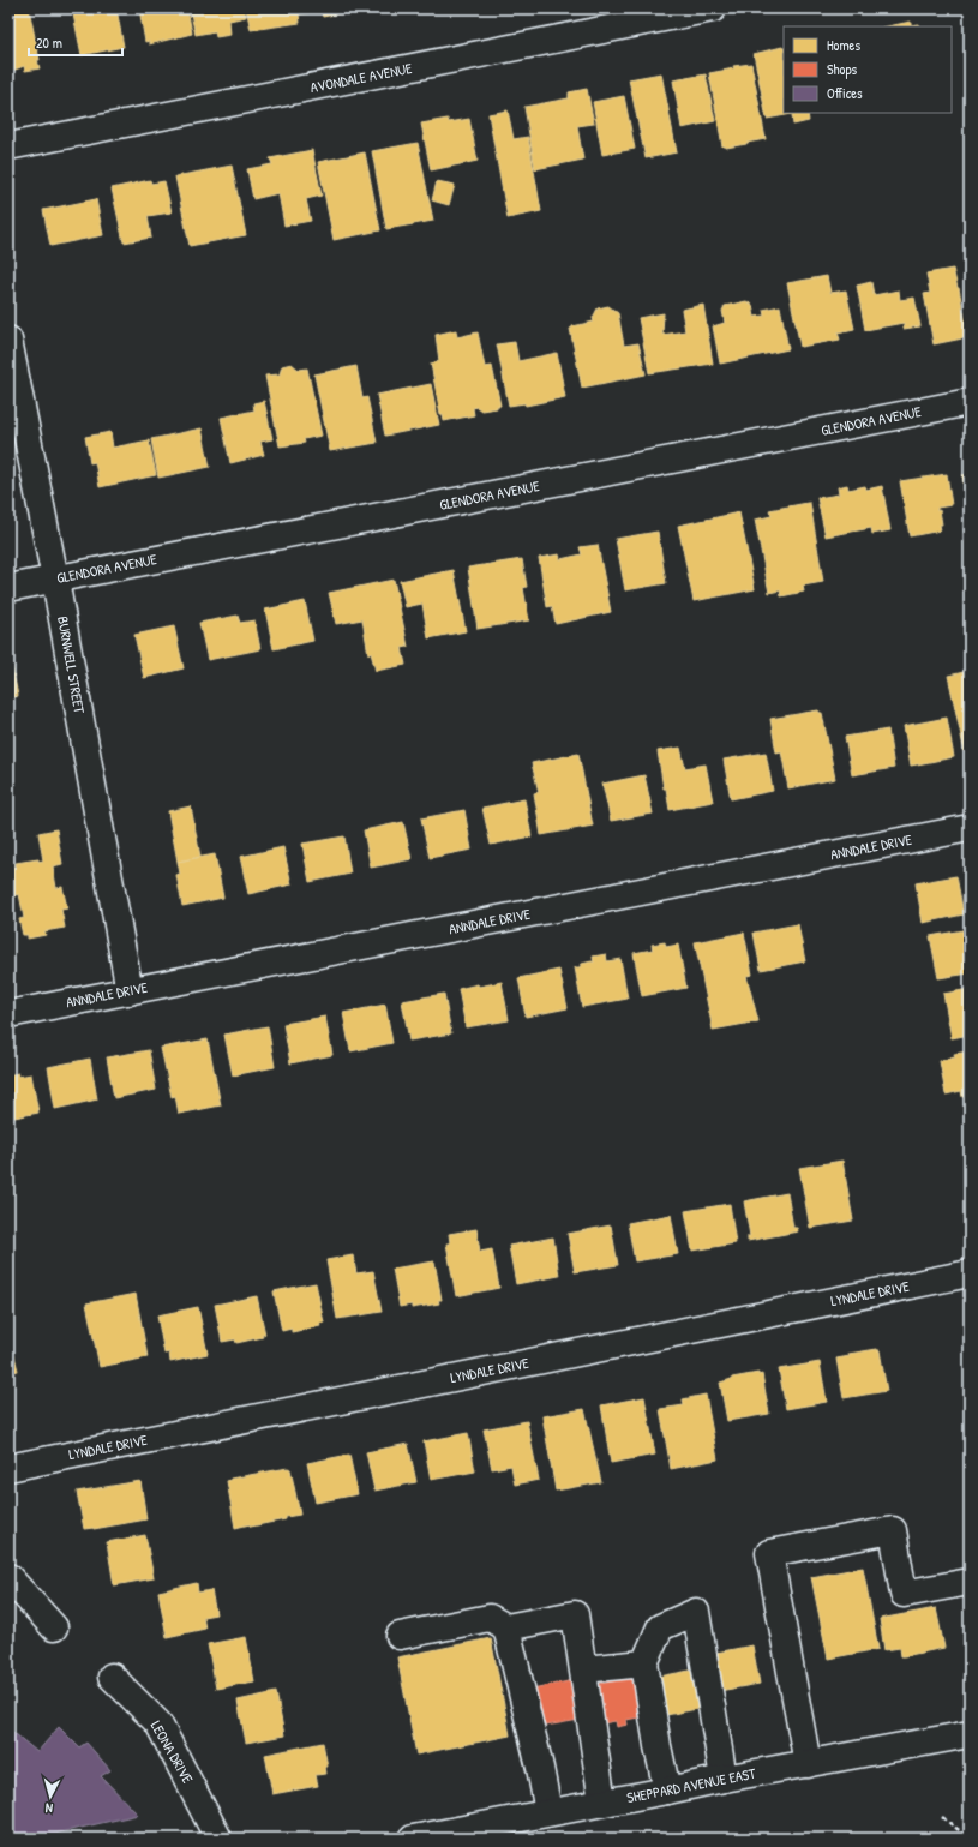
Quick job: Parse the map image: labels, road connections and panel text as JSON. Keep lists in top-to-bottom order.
{
  "streets": {
    "street": [
      "AVONDALE AVENUE",
      "GLENDORA AVENUE",
      "BURNWELL STREET",
      "ANNDALE DRIVE",
      "LYNDALE DRIVE",
      "LEONA DRIVE",
      "SHEPPARD AVENUE EAST"
    ]
  },
  "crossings": [
    ["GLENDORA AVENUE", "BURNWELL STREET"],
    ["BURNWELL STREET", "ANNDALE DRIVE"]
  ],
  "legend": ["Homes", "Shops", "Offices"],
  "scale_bar": "20 m",
  "north": "bottom"
}
